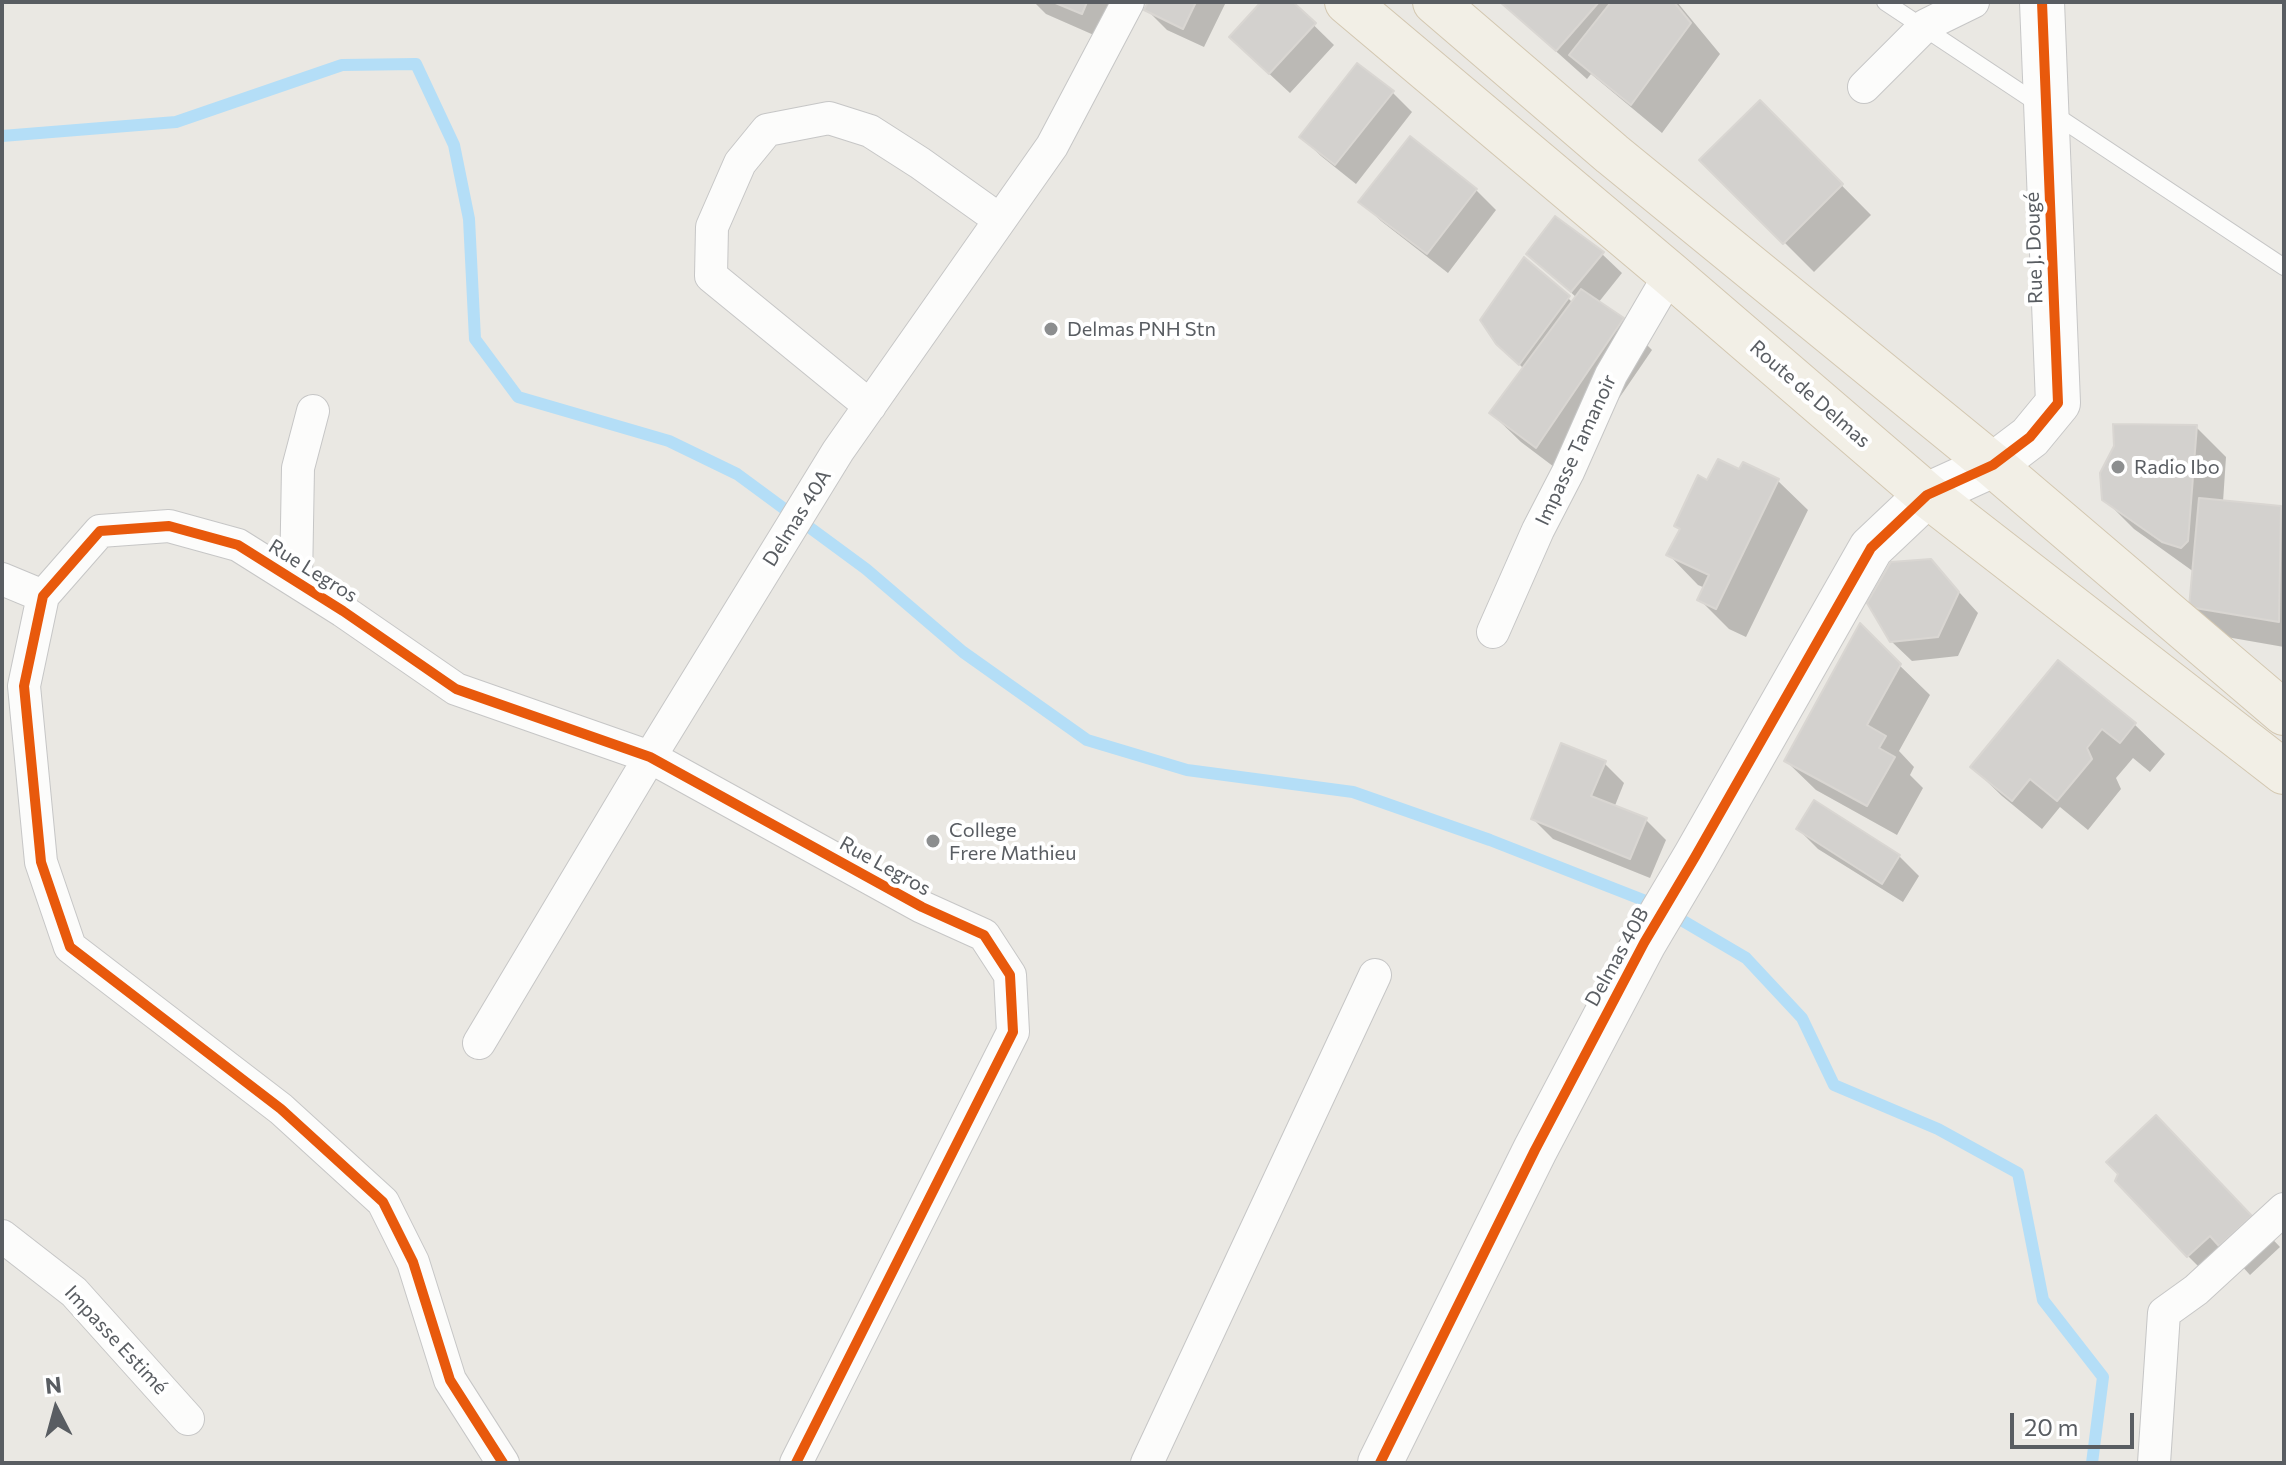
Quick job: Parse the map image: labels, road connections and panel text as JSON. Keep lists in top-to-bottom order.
{
  "streets": {
    "main road": ["Route de Delmas"],
    "street": [
      "Rue J. Dougé",
      "Impasse Tamanoir",
      "Delmas 40A",
      "Rue Legros",
      "Delmas 40B",
      "Impasse Estimé"
    ]
  },
  "crossings": [
    ["Rue J. Dougé", "Route de Delmas"],
    ["Rue J. Dougé", "Delmas 40B"],
    ["Route de Delmas", "Impasse Tamanoir"],
    ["Route de Delmas", "Delmas 40B"],
    ["Delmas 40A", "Rue Legros"]
  ],
  "places": ["Delmas PNH Stn", "Radio Ibo", "College Frere Mathieu"],
  "scale_bar": "20 m",
  "north": "top"
}
